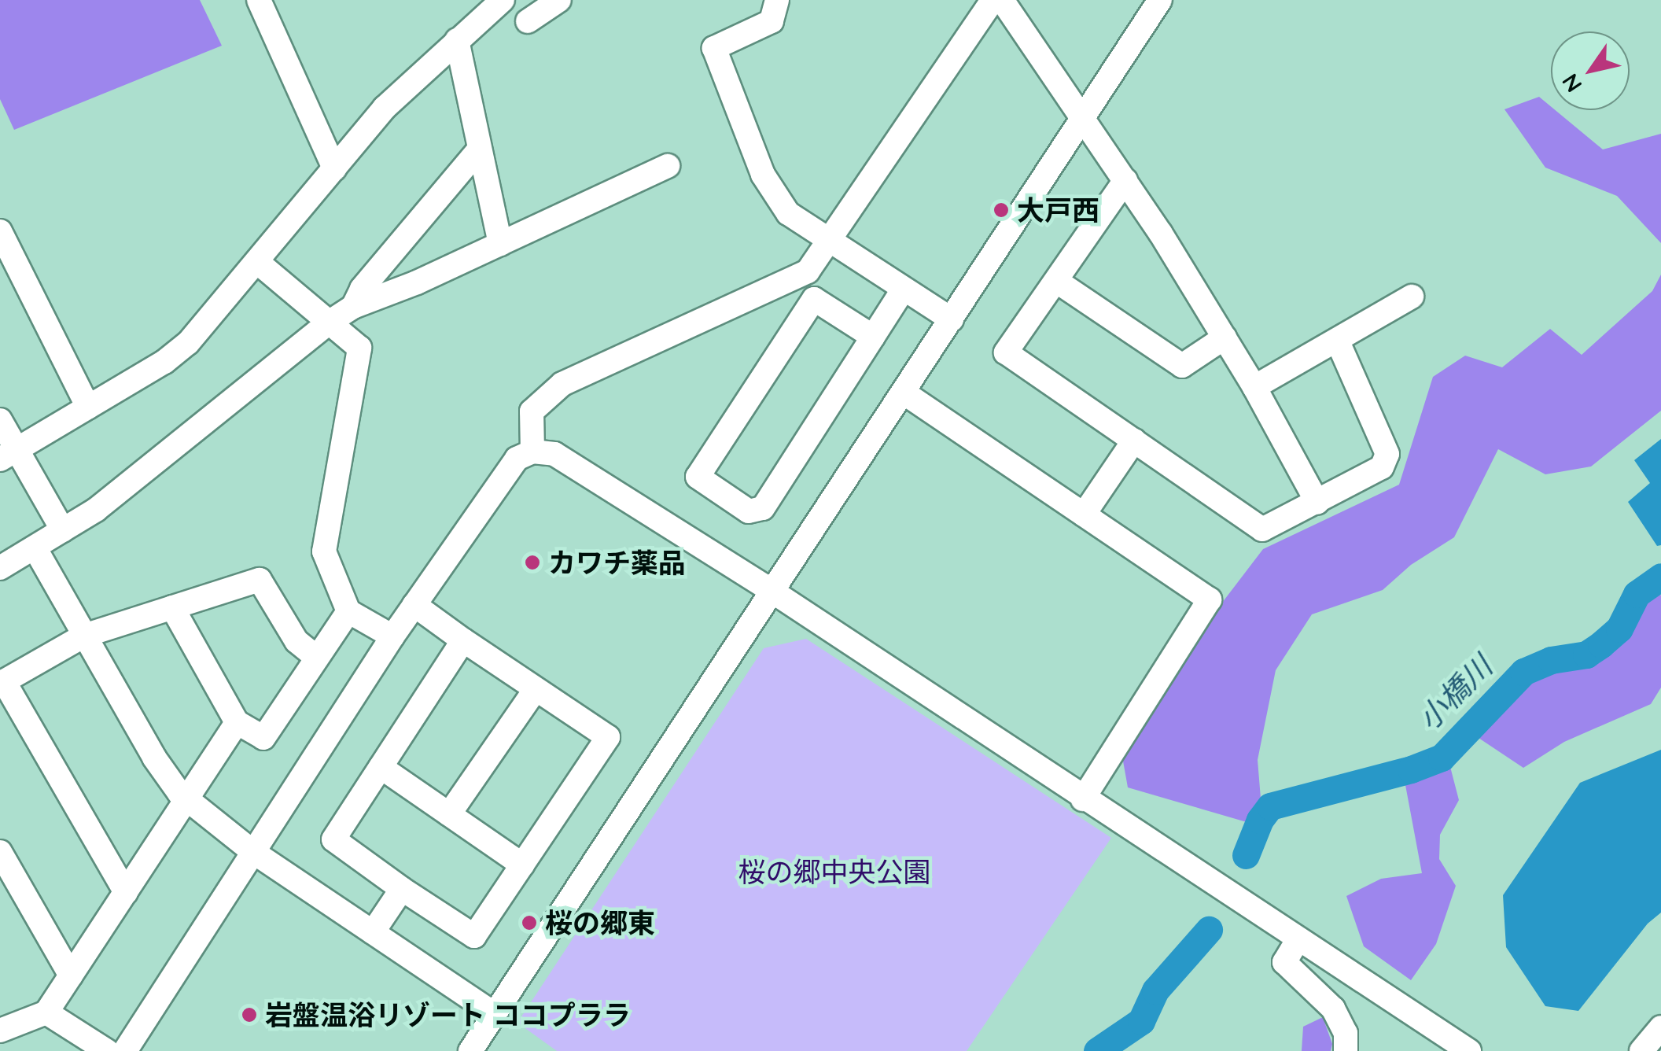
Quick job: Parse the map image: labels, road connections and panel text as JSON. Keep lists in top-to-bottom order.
{
  "water": ["小橋川"],
  "parks": ["桜の郷中央公園"],
  "places": [
    "大戸西",
    "カワチ薬品",
    "桜の郷東",
    "岩盤温浴リゾート ココプララ"
  ],
  "north": "bottom left"
}
